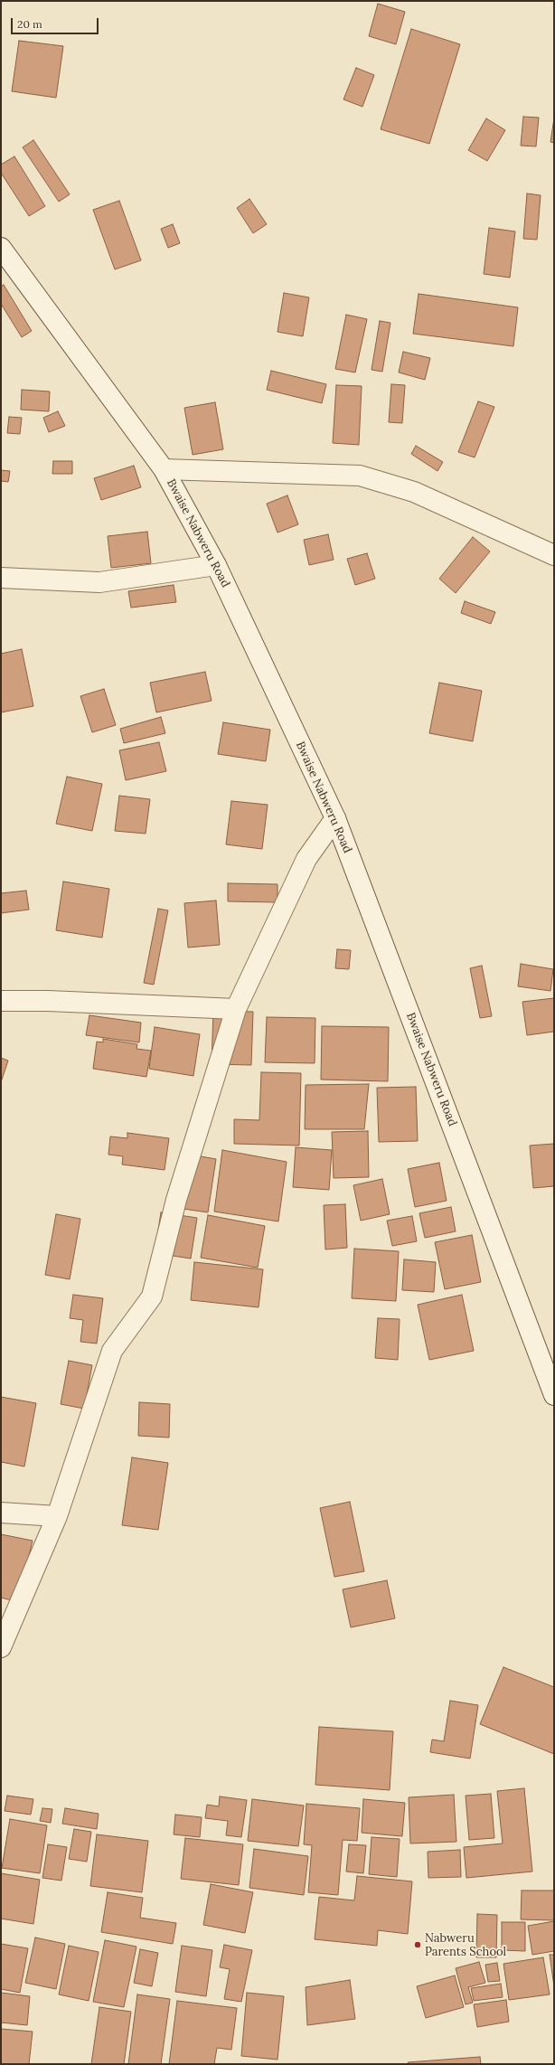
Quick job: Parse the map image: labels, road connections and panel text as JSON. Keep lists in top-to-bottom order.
{
  "streets": {
    "street": ["Bwaise Nabweru Road"]
  },
  "places": ["Nabweru Parents School"],
  "scale_bar": "20 m"
}
